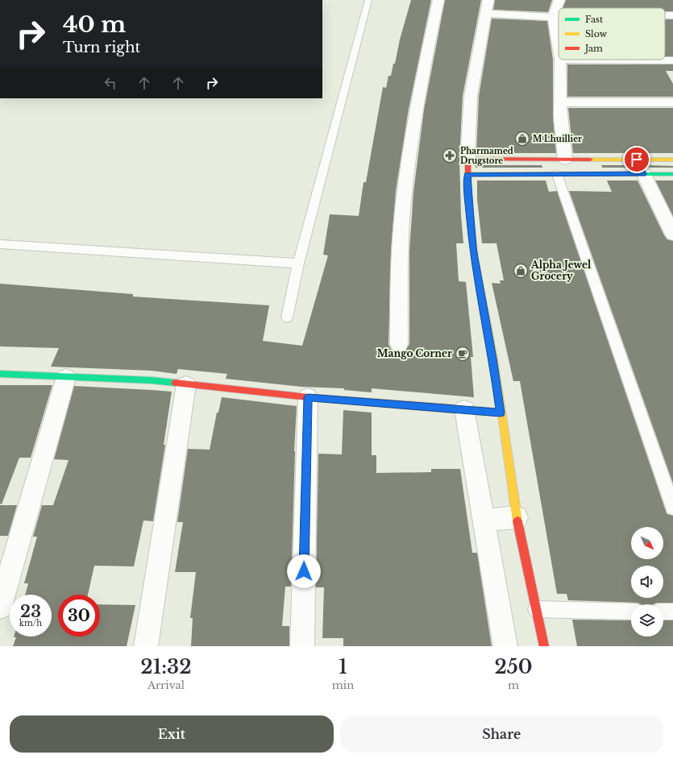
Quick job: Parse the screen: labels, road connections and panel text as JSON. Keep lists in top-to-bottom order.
{
  "places": {
    "shop": ["M Lhuillier", "Alpha Jewel Grocery"],
    "pharmacy": ["Pharmamed Drugstore"],
    "cafe": ["Mango Corner"]
  },
  "legend": ["Fast", "Slow", "Jam"],
  "north": "bottom right",
  "page": {
    "turn": ["40 m", "Turn right"],
    "speed": "23 km/h",
    "limit": "30",
    "eta": [
      "21:32",
      "Arrival",
      "1",
      "min",
      "250",
      "m"
    ],
    "buttons": ["Exit", "Share"]
  }
}
